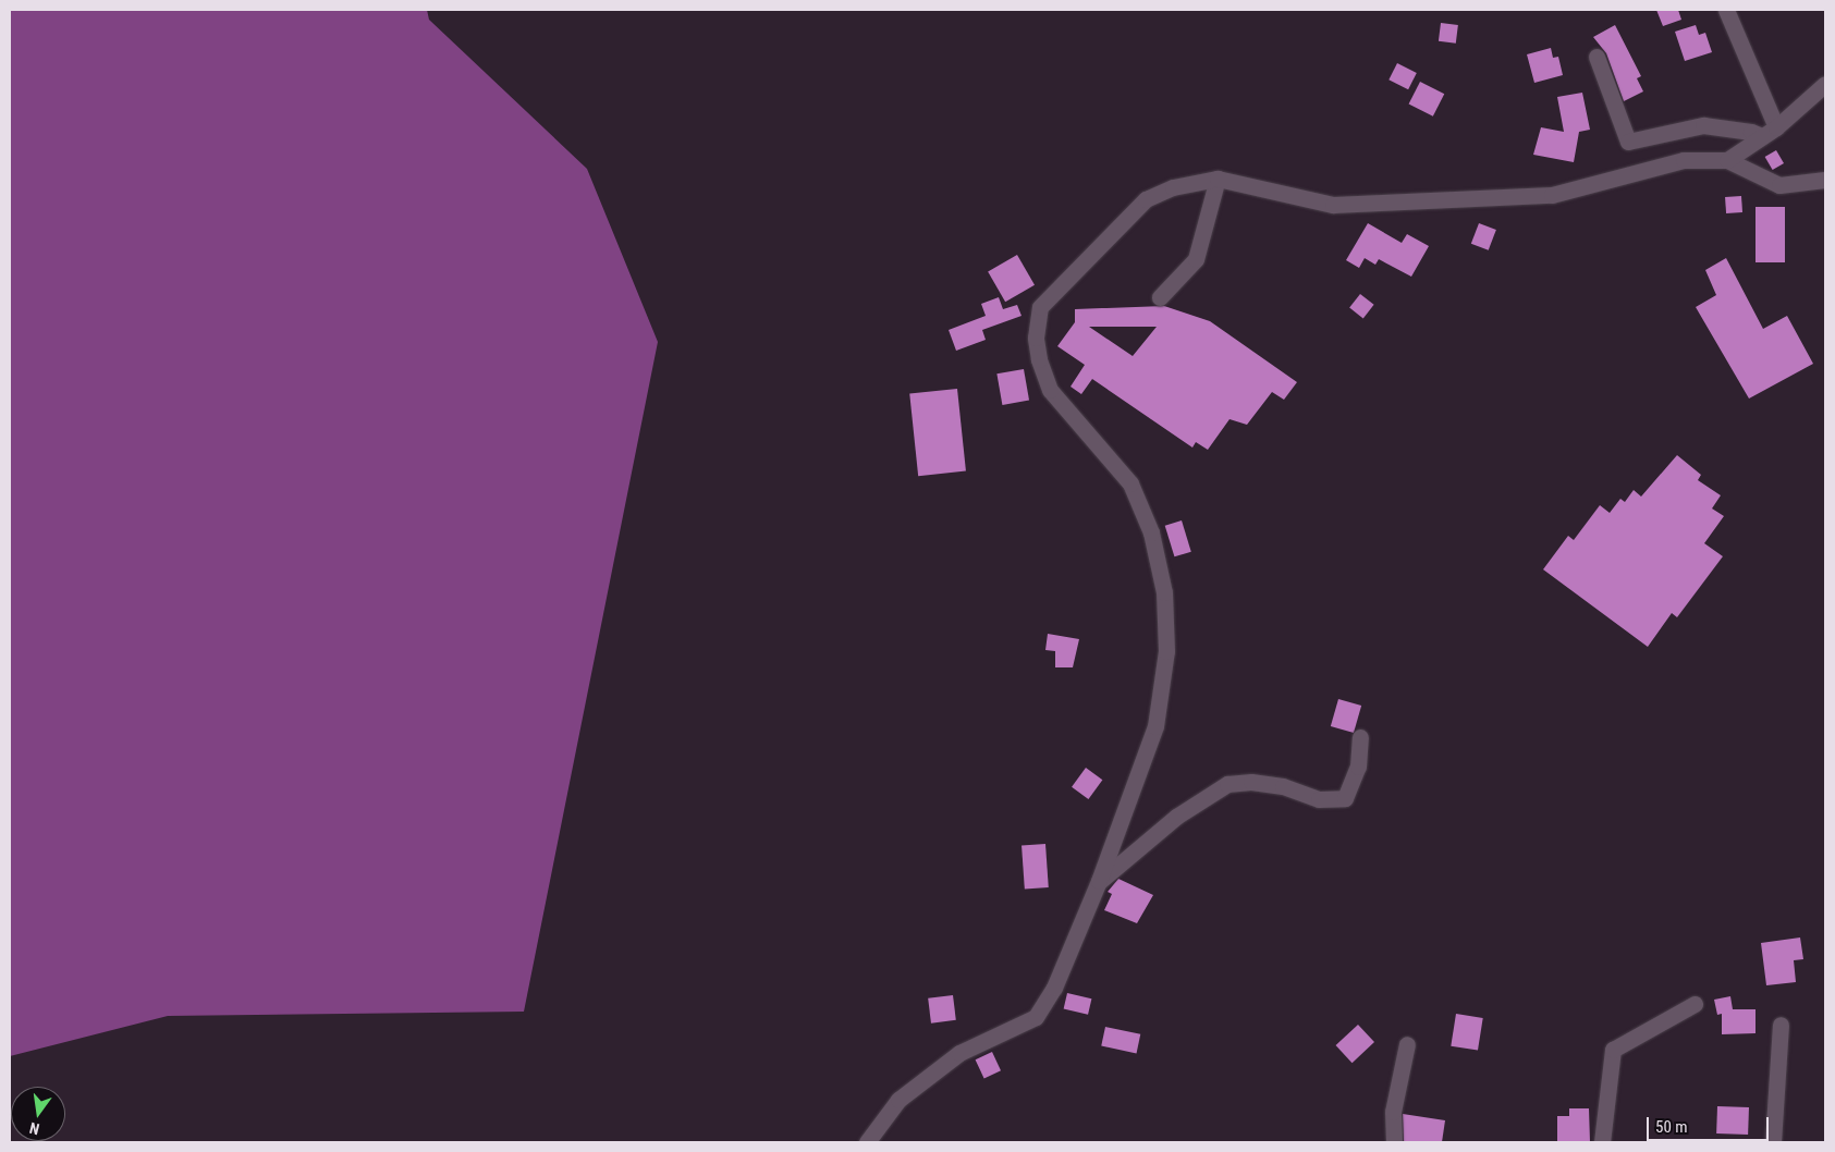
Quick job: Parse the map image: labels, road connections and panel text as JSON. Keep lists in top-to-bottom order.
{
  "scale_bar": "50 m",
  "north": "bottom"
}
